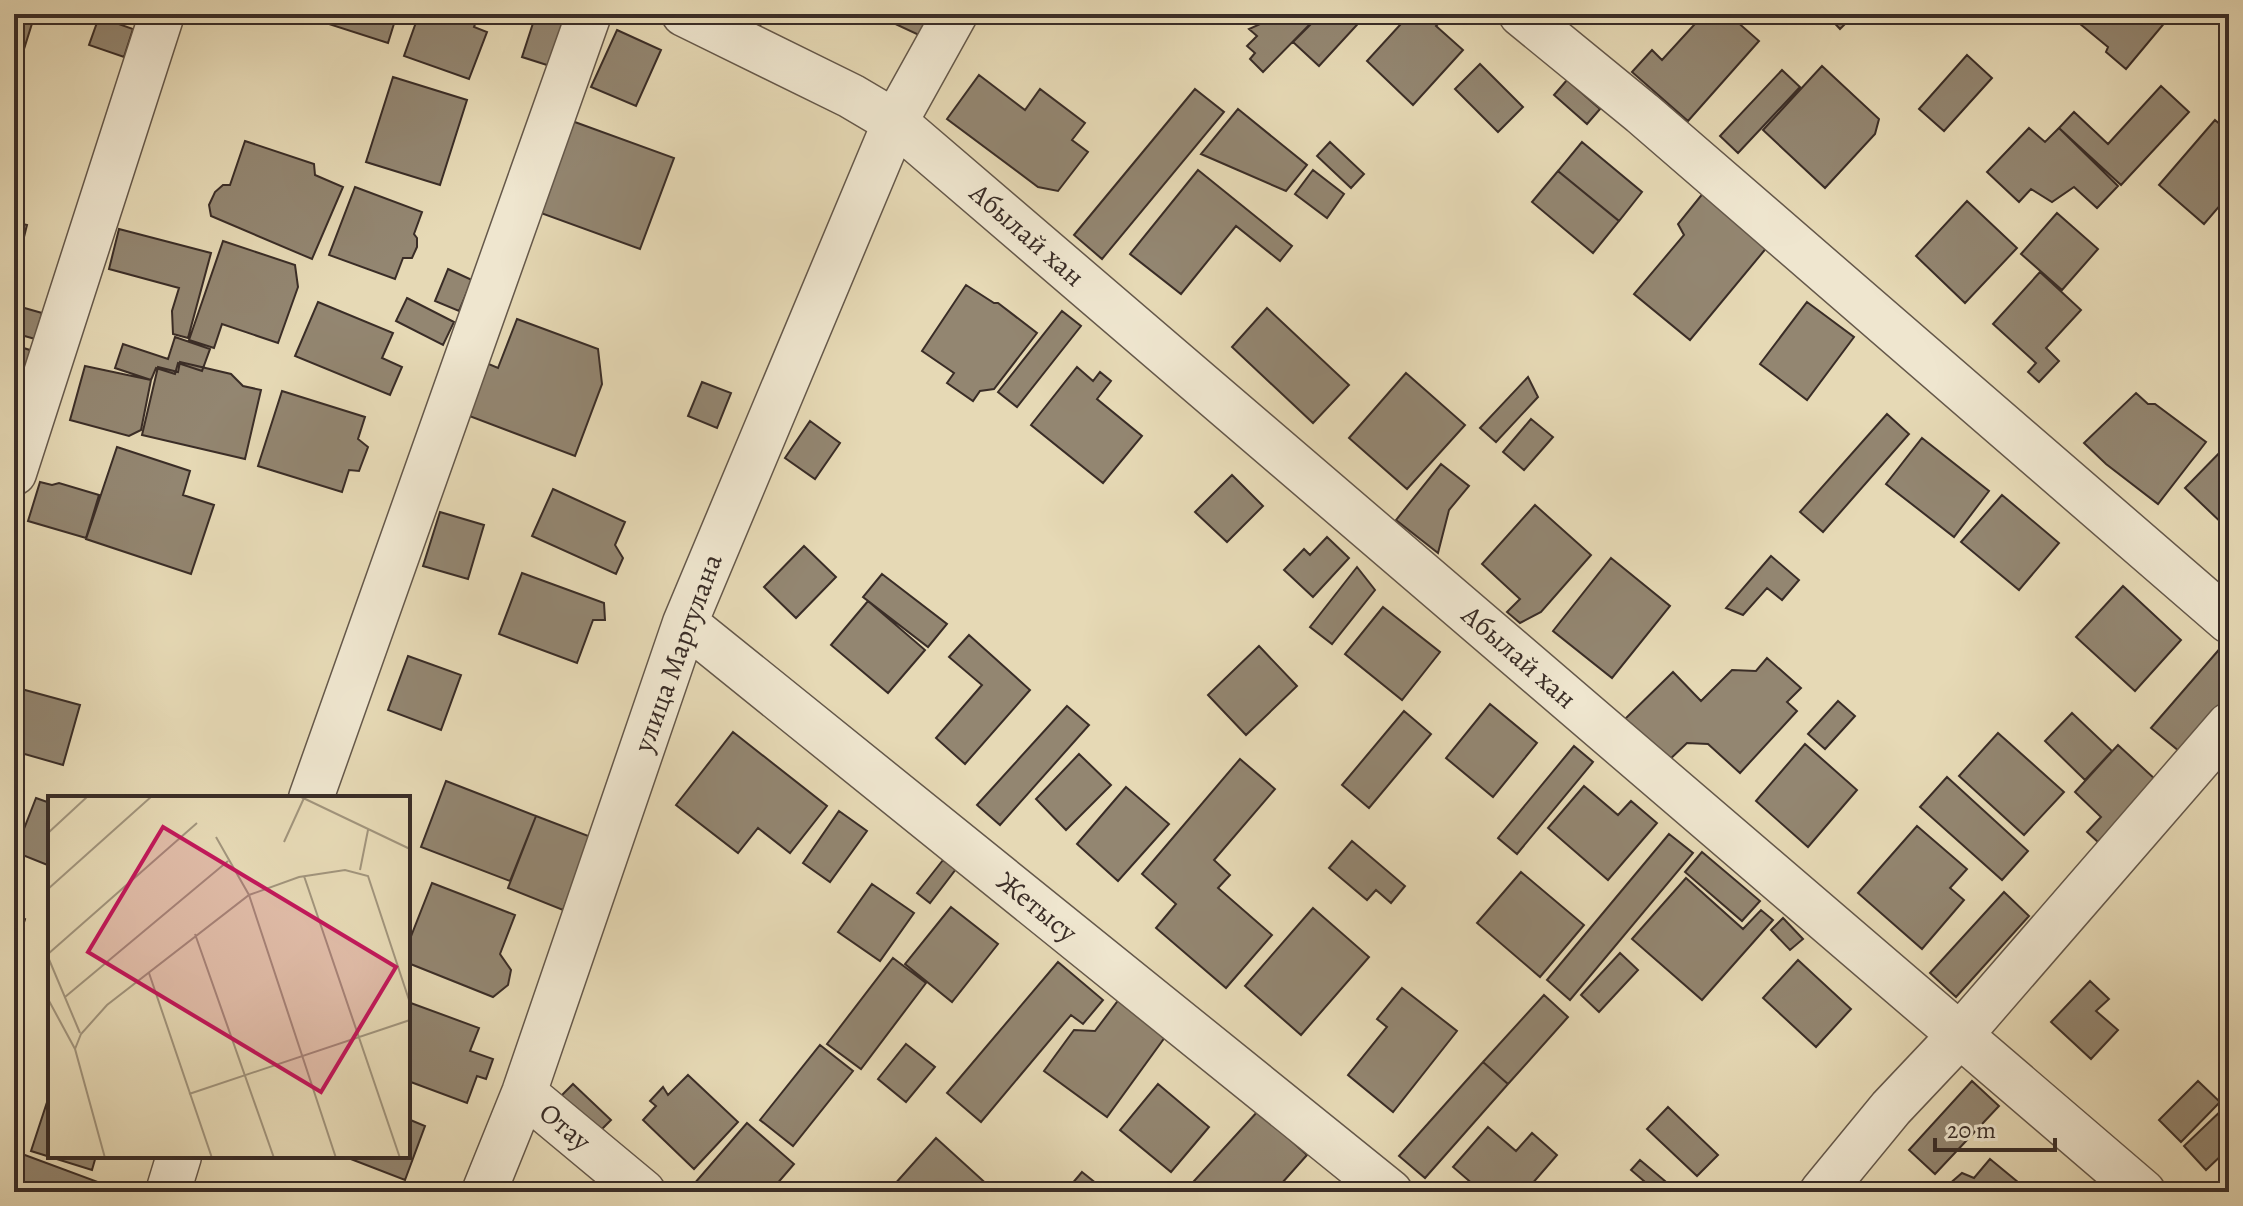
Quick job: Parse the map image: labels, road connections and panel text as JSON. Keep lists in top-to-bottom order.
{
  "streets": {
    "street": [
      "Абылай хан",
      "улица Маргулана",
      "Жетысу",
      "Отау"
    ]
  },
  "crossings": [
    ["Абылай хан", "улица Маргулана"],
    ["улица Маргулана", "Жетысу"],
    ["улица Маргулана", "Отау"]
  ],
  "scale_bar": "20 m"
}
